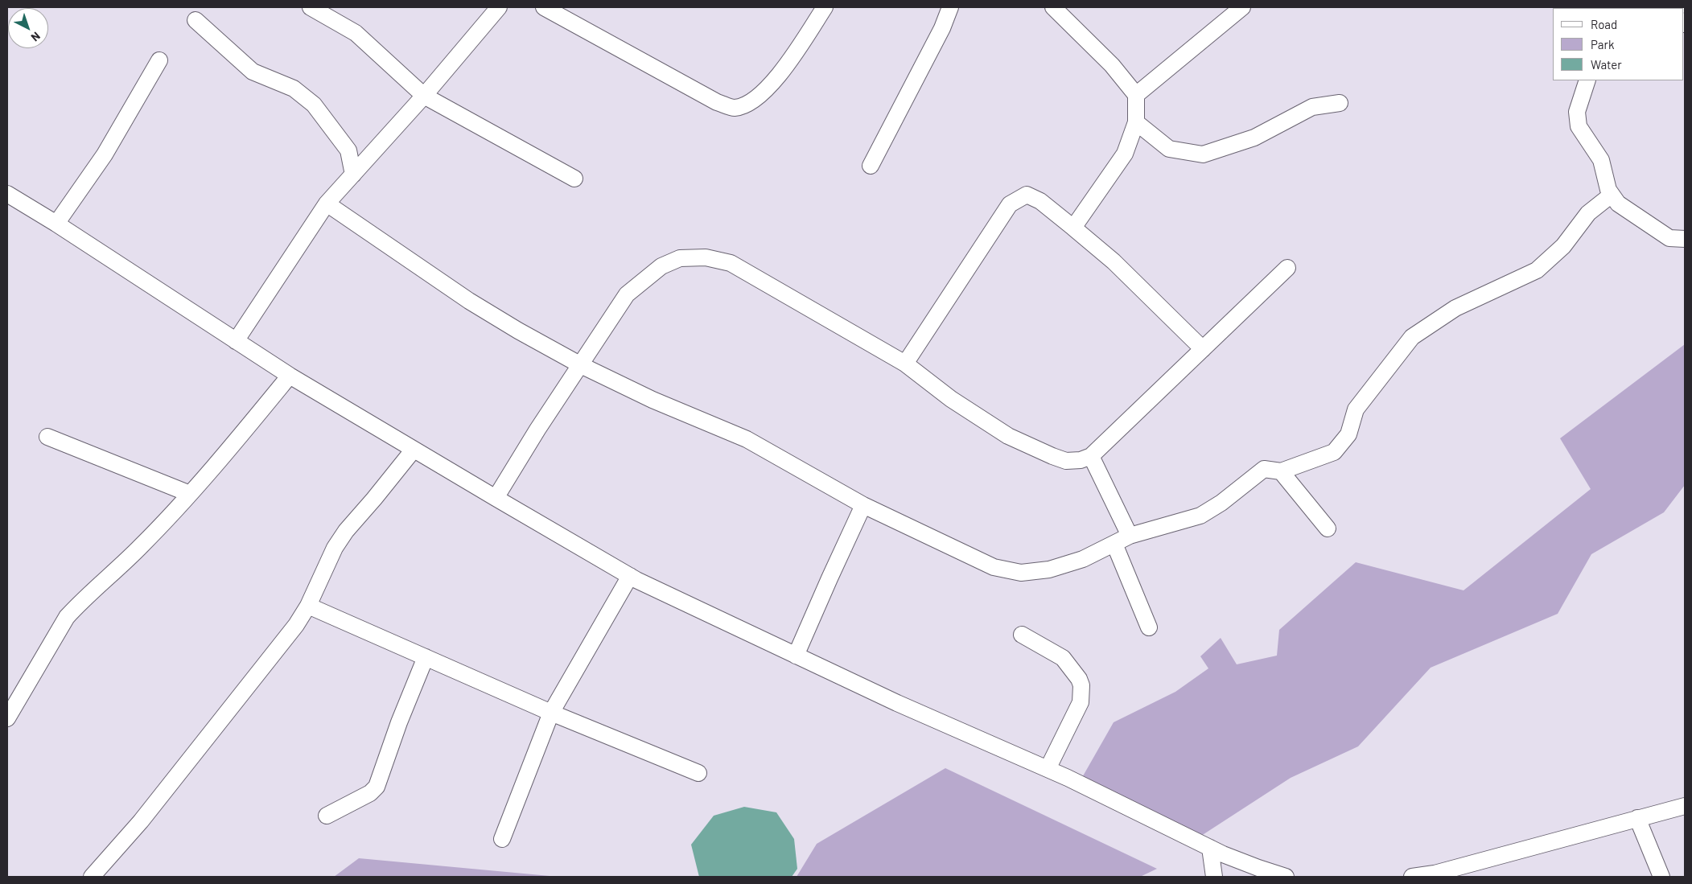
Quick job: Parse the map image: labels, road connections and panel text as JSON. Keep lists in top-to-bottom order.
{
  "legend": ["Road", "Park", "Water"],
  "north": "bottom right"
}
